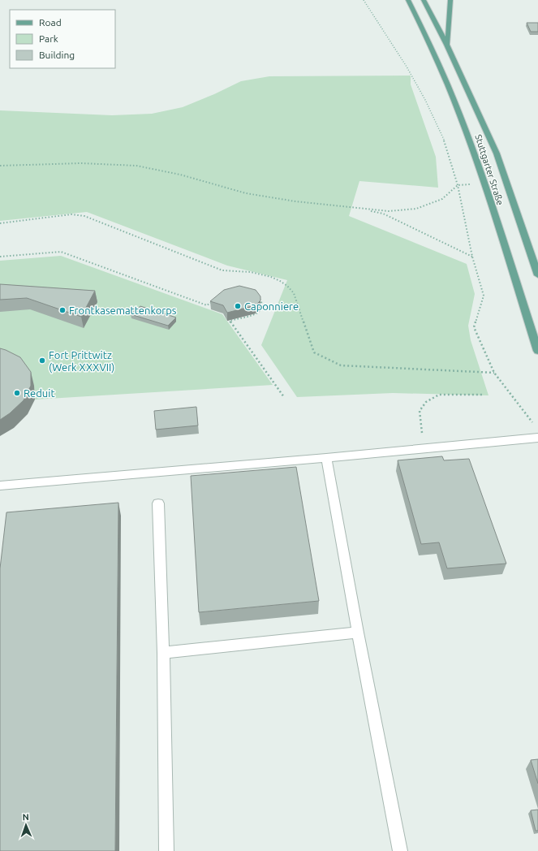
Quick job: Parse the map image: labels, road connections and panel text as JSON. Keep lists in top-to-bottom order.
{
  "streets": {
    "main road": ["Stuttgarter Straße"]
  },
  "places": [
    "Caponniere",
    "Frontkasemattenkorps",
    "Fort Prittwitz (Werk XXXVII)",
    "Reduit"
  ],
  "legend": ["Road", "Park", "Building"],
  "north": "top"
}
